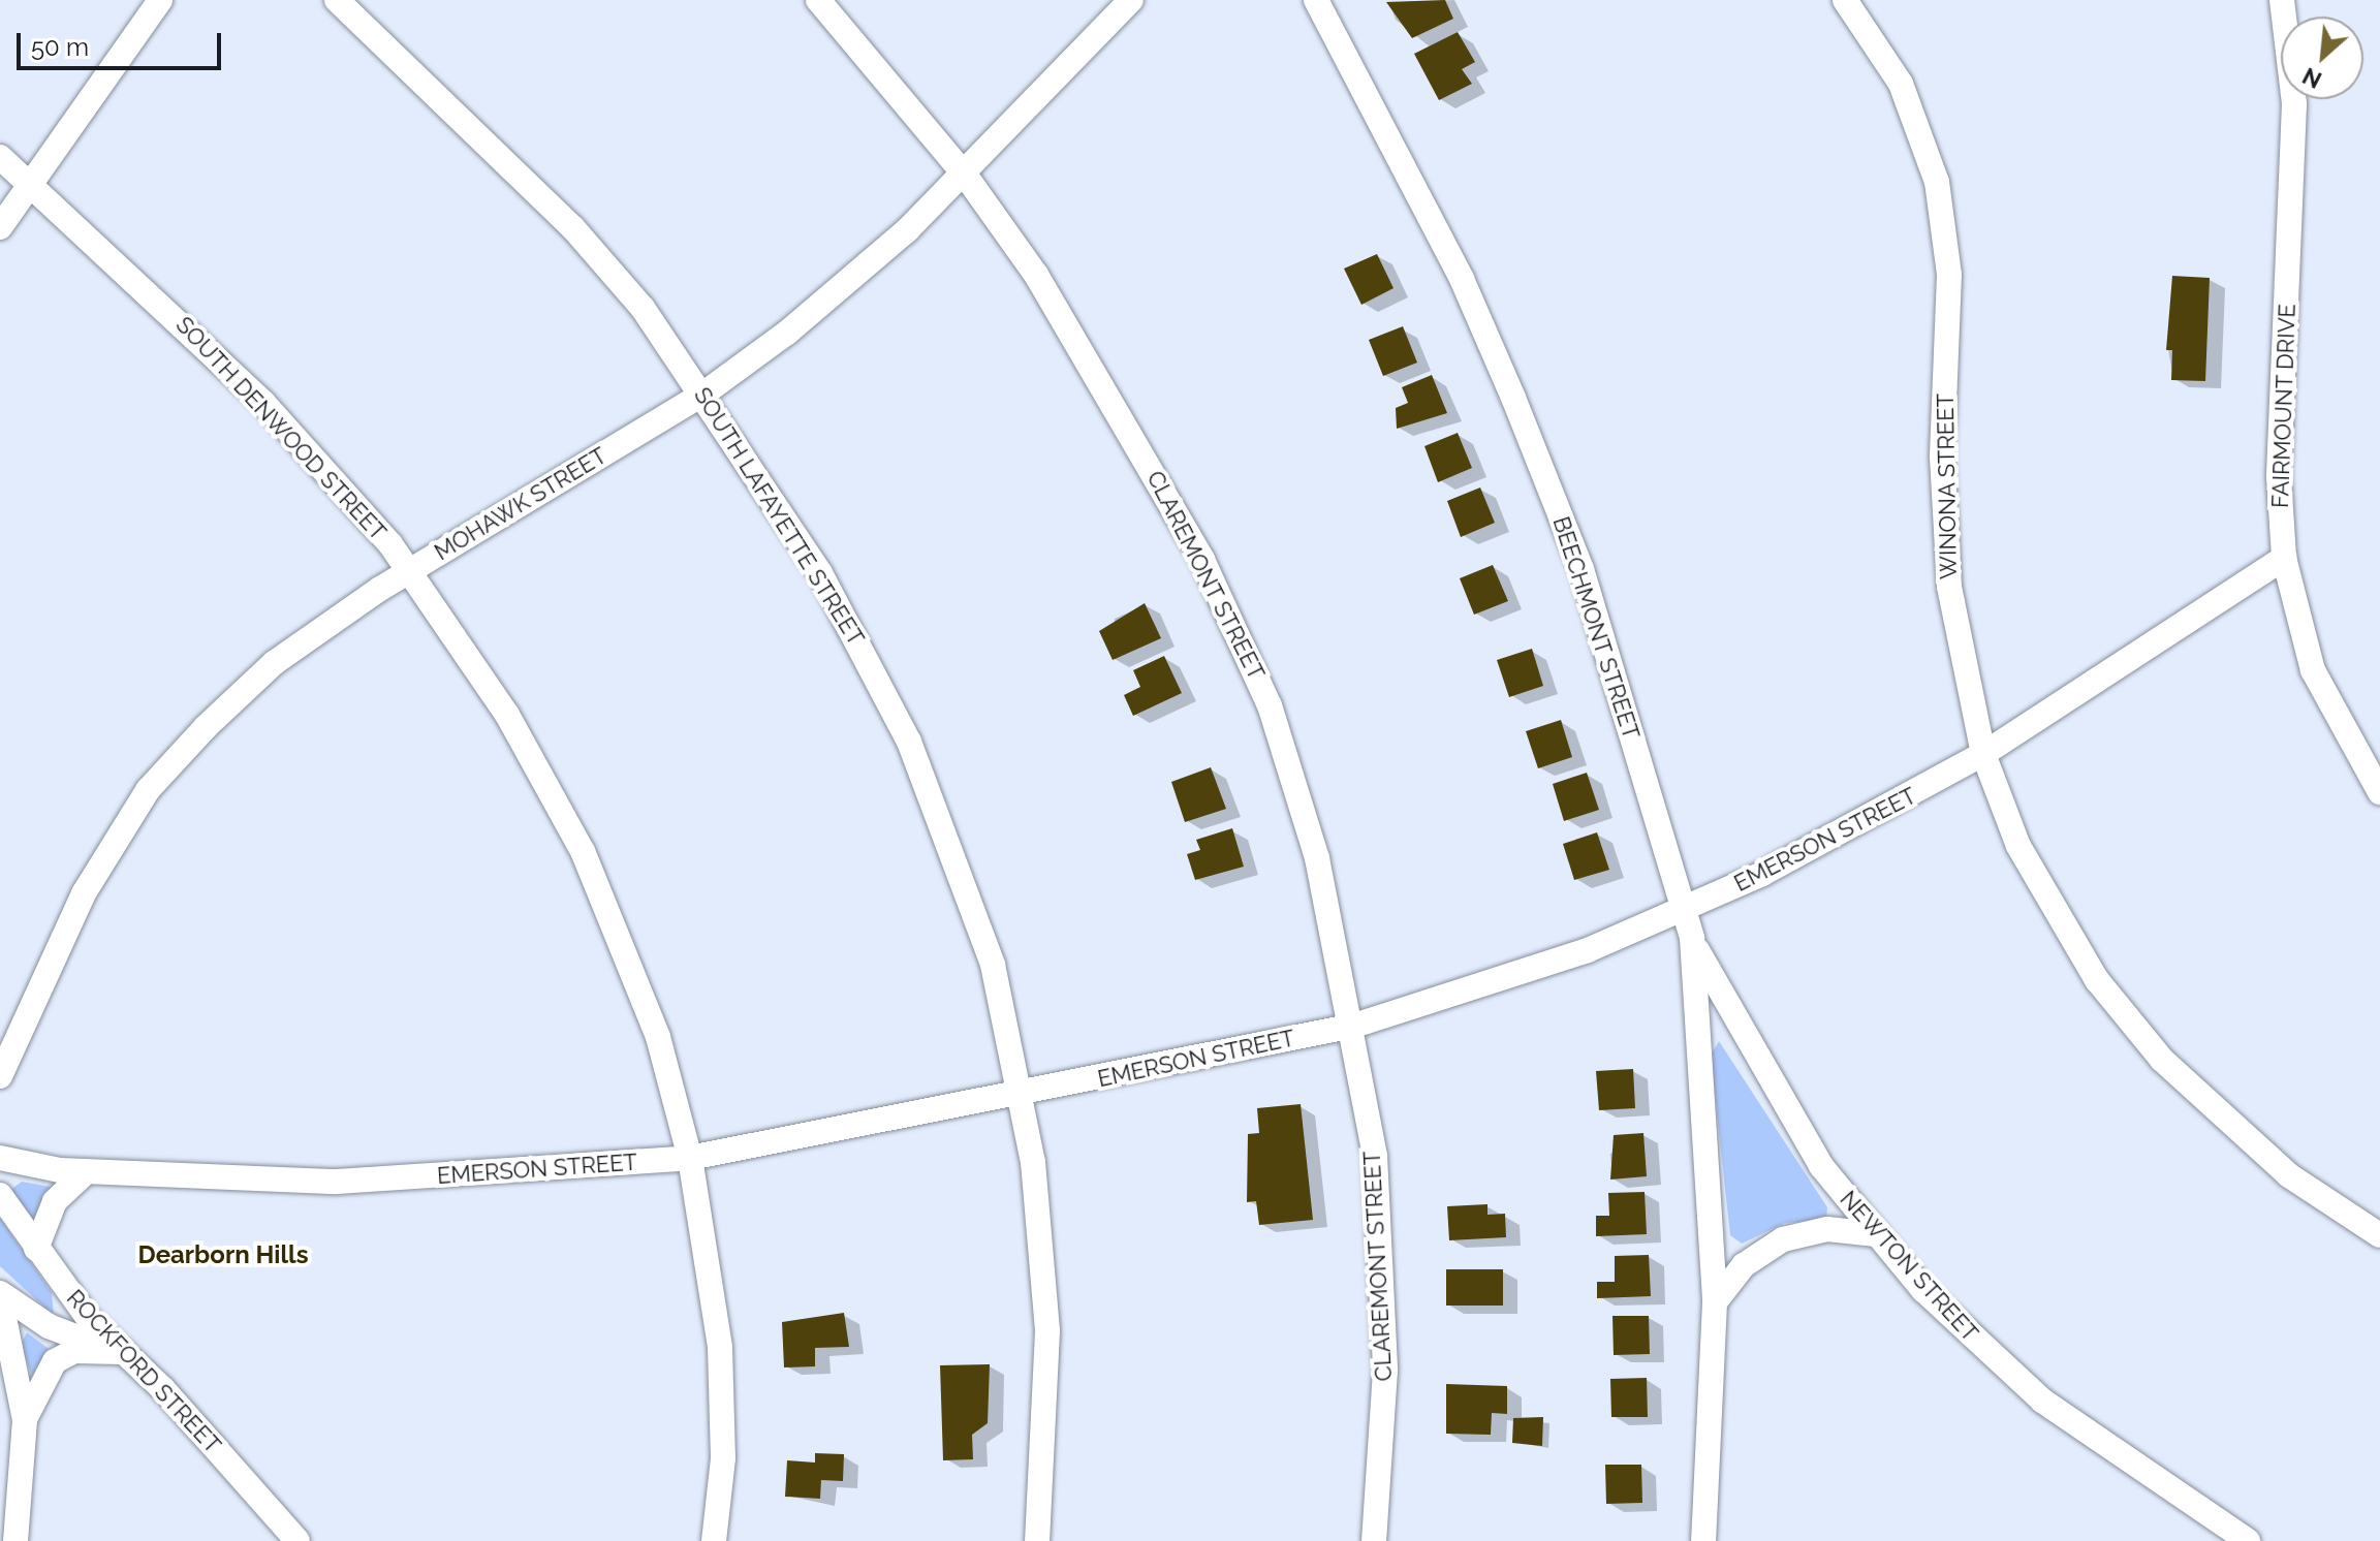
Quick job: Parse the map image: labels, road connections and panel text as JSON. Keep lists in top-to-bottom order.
{
  "streets": {
    "street": [
      "FAIRMOUNT DRIVE",
      "SOUTH DENWOOD STREET",
      "WINONA STREET",
      "MOHAWK STREET",
      "SOUTH LAFAYETTE STREET",
      "CLAREMONT STREET",
      "BEECHMONT STREET",
      "EMERSON STREET",
      "NEWTON STREET",
      "ROCKFORD STREET"
    ]
  },
  "crossings": [
    ["FAIRMOUNT DRIVE", "EMERSON STREET"],
    ["SOUTH DENWOOD STREET", "MOHAWK STREET"],
    ["SOUTH DENWOOD STREET", "EMERSON STREET"],
    ["WINONA STREET", "EMERSON STREET"],
    ["MOHAWK STREET", "SOUTH LAFAYETTE STREET"],
    ["MOHAWK STREET", "CLAREMONT STREET"],
    ["SOUTH LAFAYETTE STREET", "EMERSON STREET"],
    ["CLAREMONT STREET", "EMERSON STREET"],
    ["BEECHMONT STREET", "EMERSON STREET"],
    ["BEECHMONT STREET", "NEWTON STREET"]
  ],
  "districts": ["Dearborn Hills"],
  "scale_bar": "50 m",
  "north": "bottom left"
}
